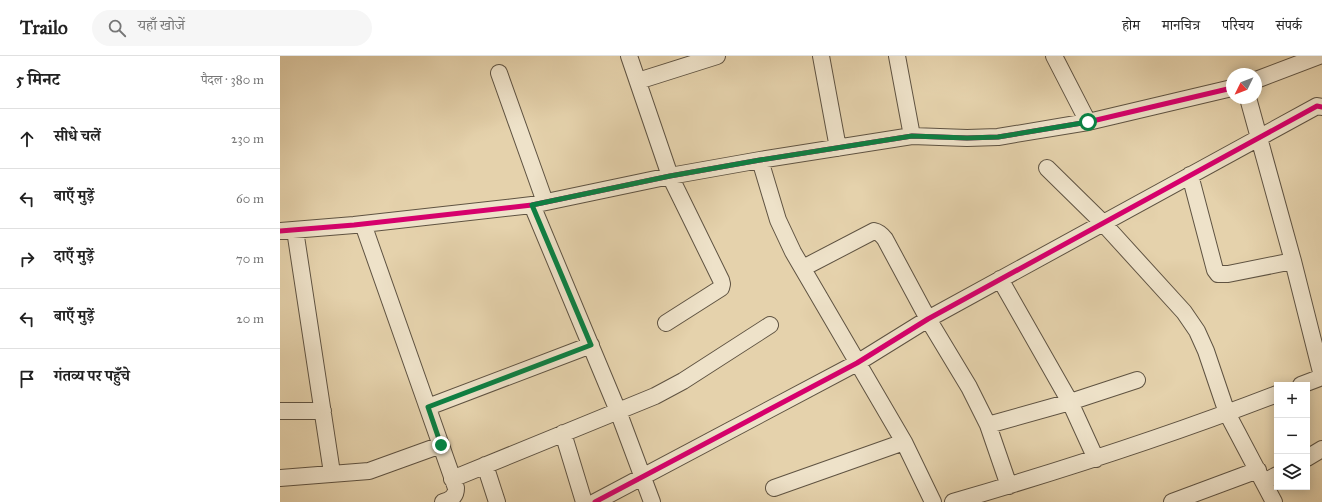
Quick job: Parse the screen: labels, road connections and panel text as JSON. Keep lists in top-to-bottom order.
{
  "north": "bottom left",
  "page": {
    "header": "Trailo",
    "search": "यहाँ खोजें",
    "nav": [
      "होम",
      "मानचित्र",
      "परिचय",
      "संपर्क"
    ],
    "heading": ["5 मिनट", "पैदल · 380 m"],
    "list": [
      ["सीधे चलें", "230 m"],
      ["बाएँ मुड़ें", "60 m"],
      ["दाएँ मुड़ें", "70 m"],
      ["बाएँ मुड़ें", "20 m"],
      "गंतव्य पर पहुँचे"
    ],
    "map_buttons": ["+", "−"]
  }
}
